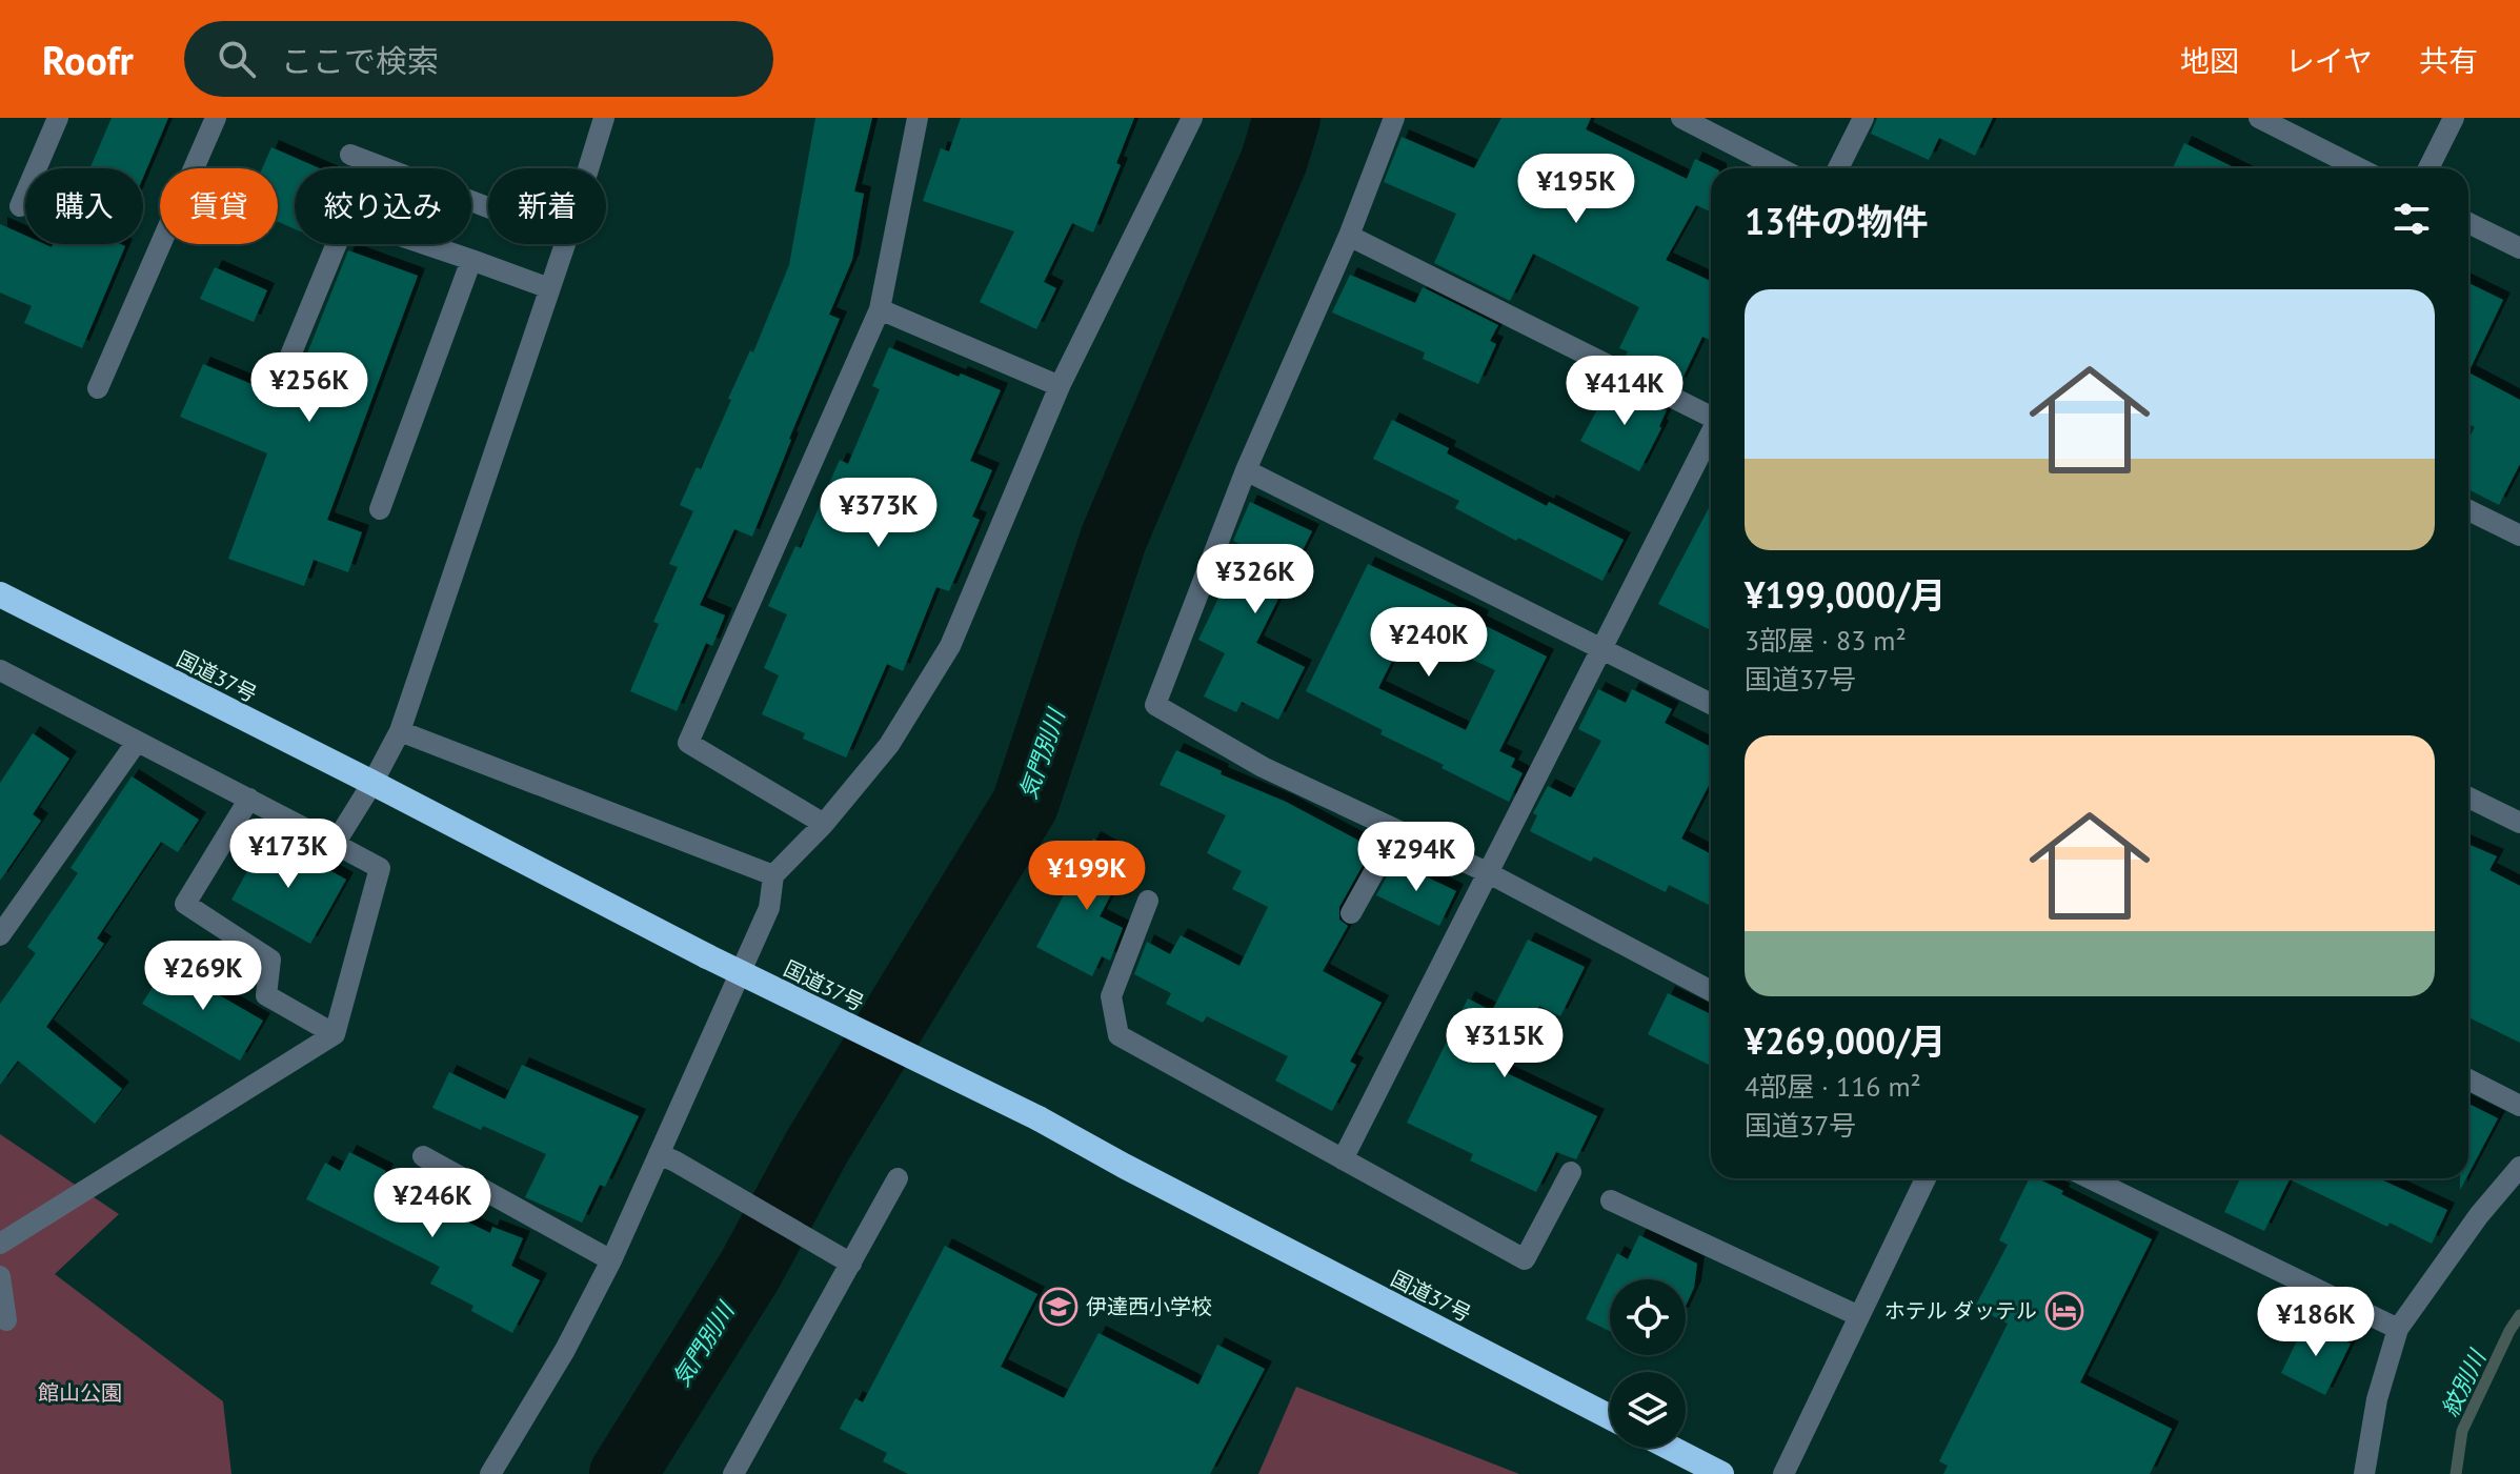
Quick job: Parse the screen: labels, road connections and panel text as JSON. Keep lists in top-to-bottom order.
{
  "streets": {
    "highway": ["国道37号"]
  },
  "water": ["気門別川", "紋別川"],
  "parks": ["館山公園"],
  "places": {
    "school or university": ["伊達西小学校"],
    "hotel": ["ホテル ダッテル"]
  },
  "page": {
    "header": "Roofr",
    "search": "ここで検索",
    "nav": ["地図", "レイヤ", "共有"],
    "price": [
      "¥195K",
      "¥256K",
      "¥414K",
      "¥373K",
      "¥326K",
      "¥240K",
      "¥173K",
      "¥294K",
      "¥199K",
      "¥269K",
      "¥315K",
      "¥246K",
      "¥186K"
    ],
    "chip": [
      "購入",
      "賃貸",
      "絞り込み",
      "新着"
    ],
    "heading": "13件の物件",
    "list": [
      {
        "name": "¥199,000/月",
        "note": "3部屋 · 83 m² · 国道37号"
      },
      {
        "name": "¥269,000/月",
        "note": "4部屋 · 116 m² · 国道37号"
      }
    ]
  }
}
